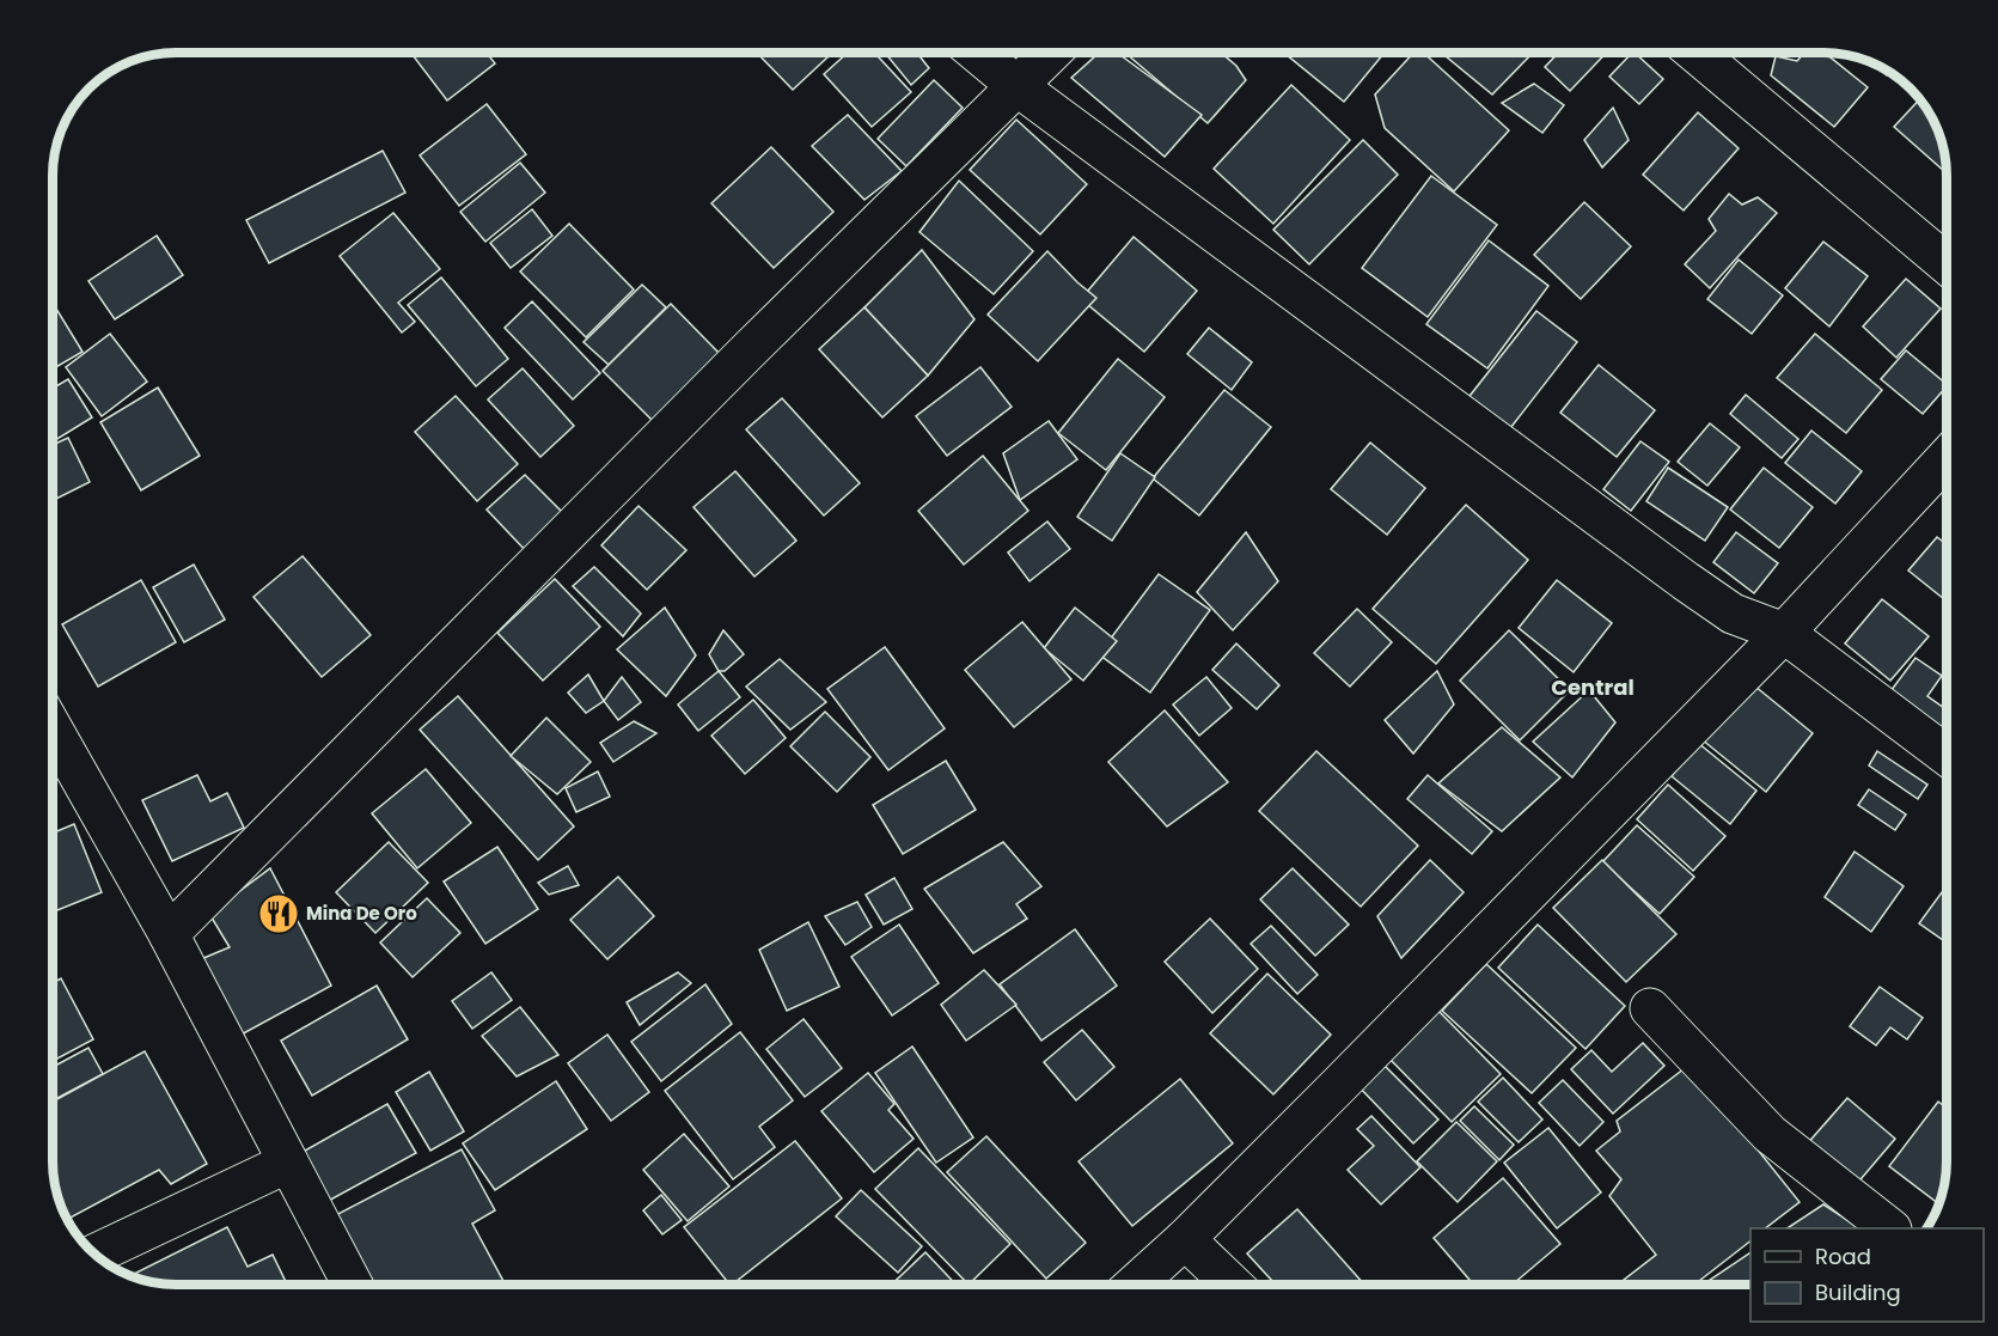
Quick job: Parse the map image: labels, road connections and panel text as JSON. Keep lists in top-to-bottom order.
{
  "districts": ["Central"],
  "places": {
    "restaurant": ["Mina De Oro"]
  },
  "legend": ["Road", "Building"]
}
